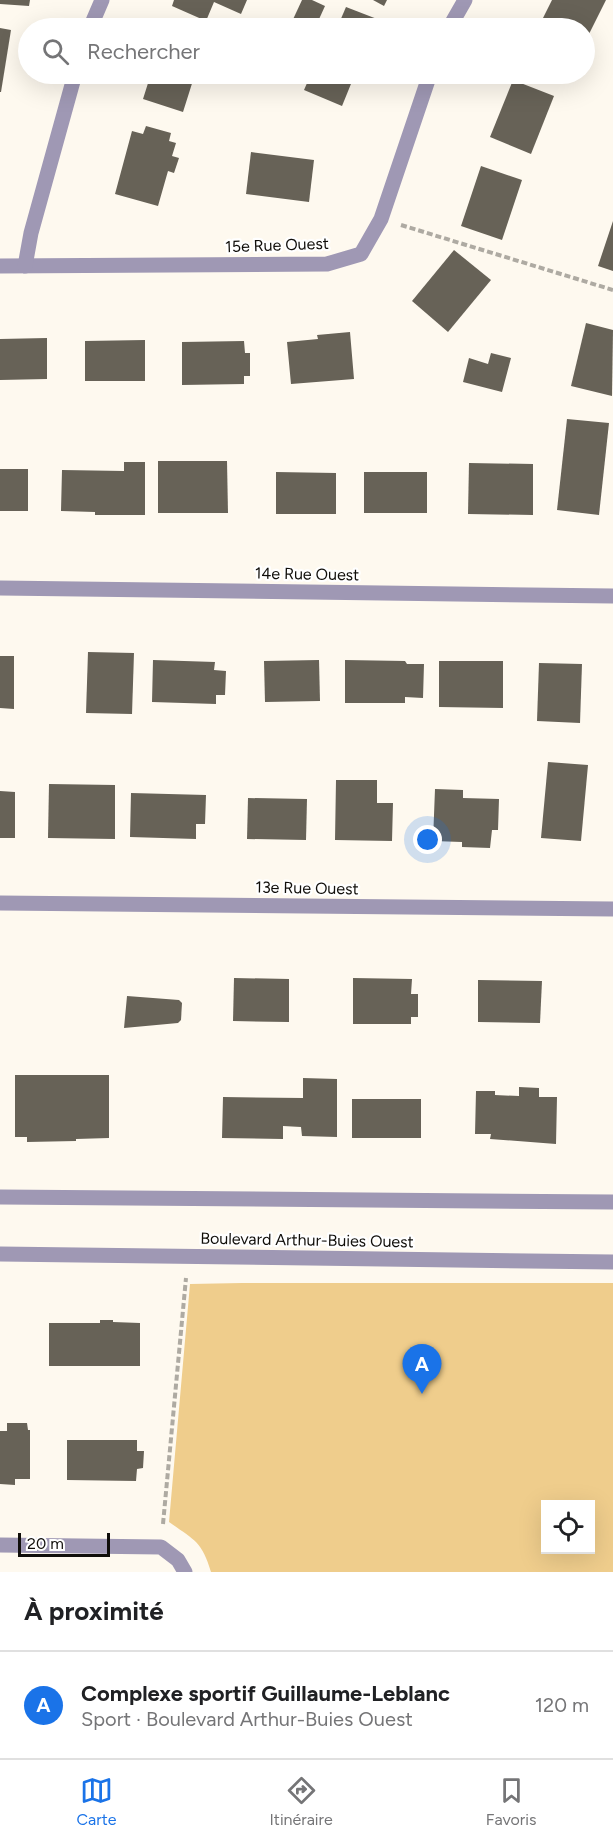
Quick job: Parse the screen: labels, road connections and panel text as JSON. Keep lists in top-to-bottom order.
{
  "streets": {
    "street": [
      "15e Rue Ouest",
      "14e Rue Ouest",
      "13e Rue Ouest",
      "Boulevard Arthur-Buies Ouest"
    ]
  },
  "scale_bar": "20 m",
  "page": {
    "search": "Rechercher",
    "pins": "A",
    "scale": "20 m",
    "heading": "À proximité",
    "list": [
      {
        "mark": "A",
        "name": "Complexe sportif Guillaume-Leblanc",
        "note": "Sport · Boulevard Arthur-Buies Ouest",
        "value": "120 m"
      }
    ],
    "nav": ["Carte", "Itinéraire", "Favoris"]
  }
}
